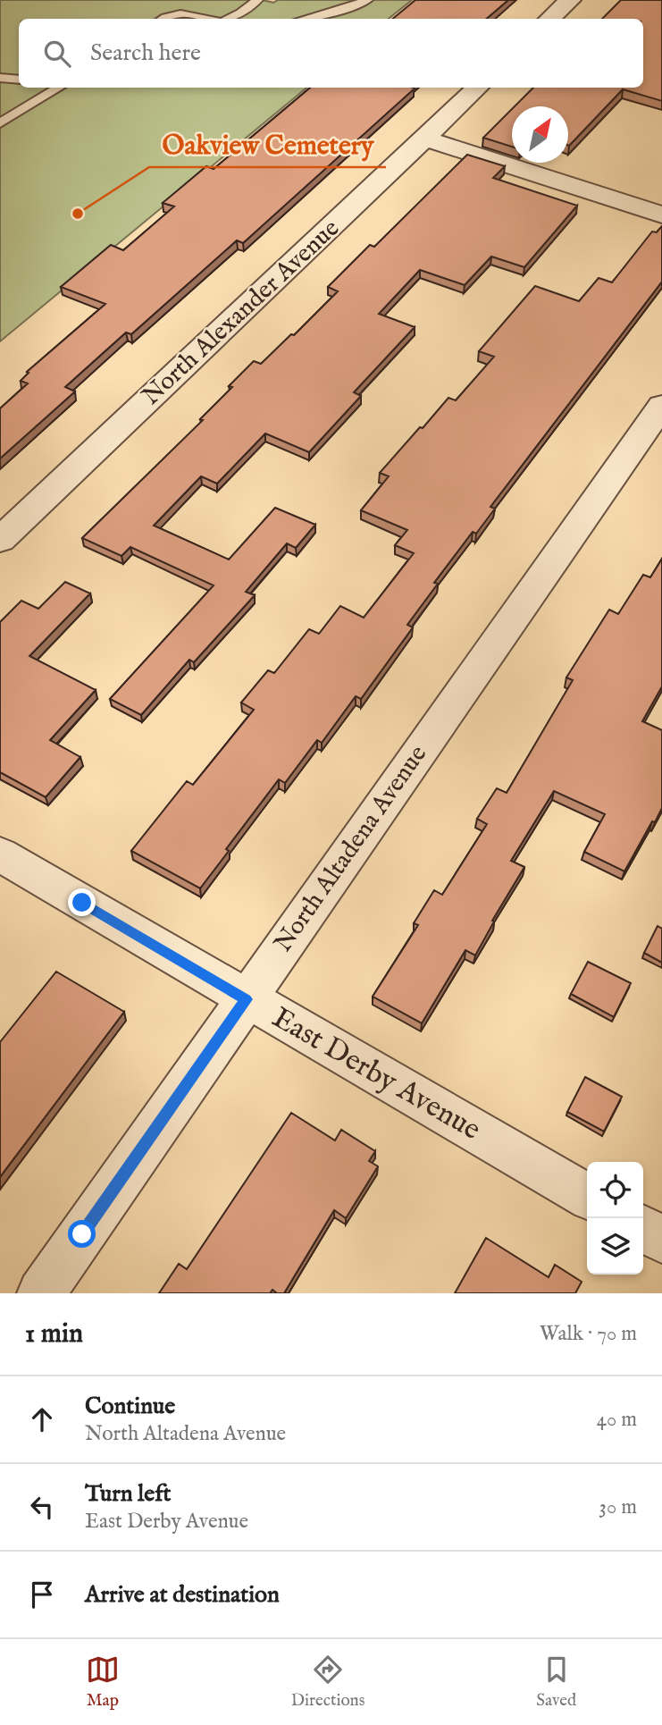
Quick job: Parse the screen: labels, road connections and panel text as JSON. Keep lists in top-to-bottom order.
{
  "streets": {
    "street": ["North Alexander Avenue", "North Altadena Avenue", "East Derby Avenue"]
  },
  "crossings": [
    ["North Altadena Avenue", "East Derby Avenue"]
  ],
  "places": ["Oakview Cemetery"],
  "north": "top right",
  "page": {
    "search": "Search here",
    "heading": ["1 min", "Walk · 70 m"],
    "list": [
      ["Continue", "North Altadena Avenue", "40 m"],
      ["Turn left", "East Derby Avenue", "30 m"],
      "Arrive at destination"
    ],
    "nav": ["Map", "Directions", "Saved"]
  }
}
